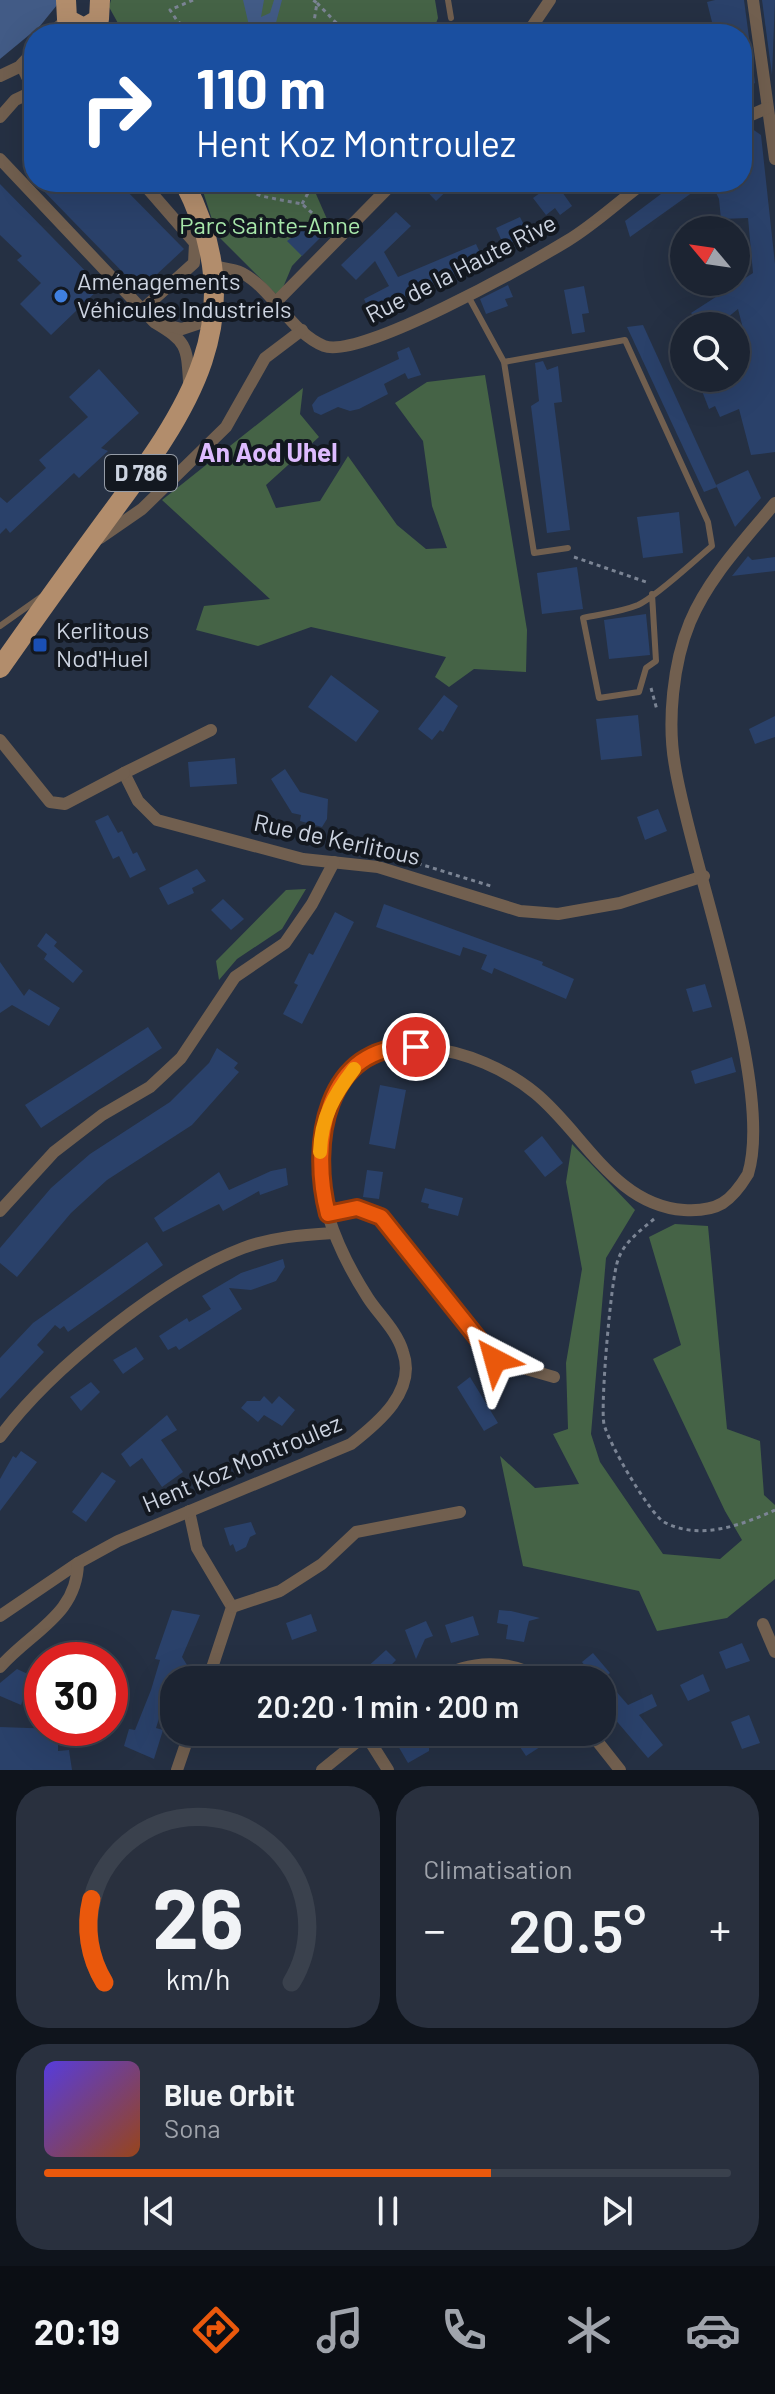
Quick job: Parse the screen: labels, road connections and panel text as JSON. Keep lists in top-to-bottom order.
{
  "streets": {
    "main road": ["D 786"],
    "street": ["Rue de la Haute Rive", "Rue de Kerlitous", "Hent Koz Montroulez"]
  },
  "crossings": [
    ["Rue de la Haute Rive", "D 786"],
    ["Rue de Kerlitous", "Hent Koz Montroulez"]
  ],
  "districts": ["An Aod Uhel"],
  "parks": ["Parc Sainte-Anne"],
  "places": {
    "other": ["Aménagements Véhicules Industriels"],
    "transit": ["Kerlitous Nod'Huel"]
  },
  "north": "top left",
  "page": {
    "turn": ["110 m", "Hent Koz Montroulez"],
    "limit": "30",
    "trip": "20:20 · 1 min · 200 m",
    "tile": "Climatisation",
    "heat": ["−", "20.5°", "+"],
    "song": ["Blue Orbit", "Sona"],
    "tabs": "20:19",
    "gauge": ["26", "km/h"]
  }
}
